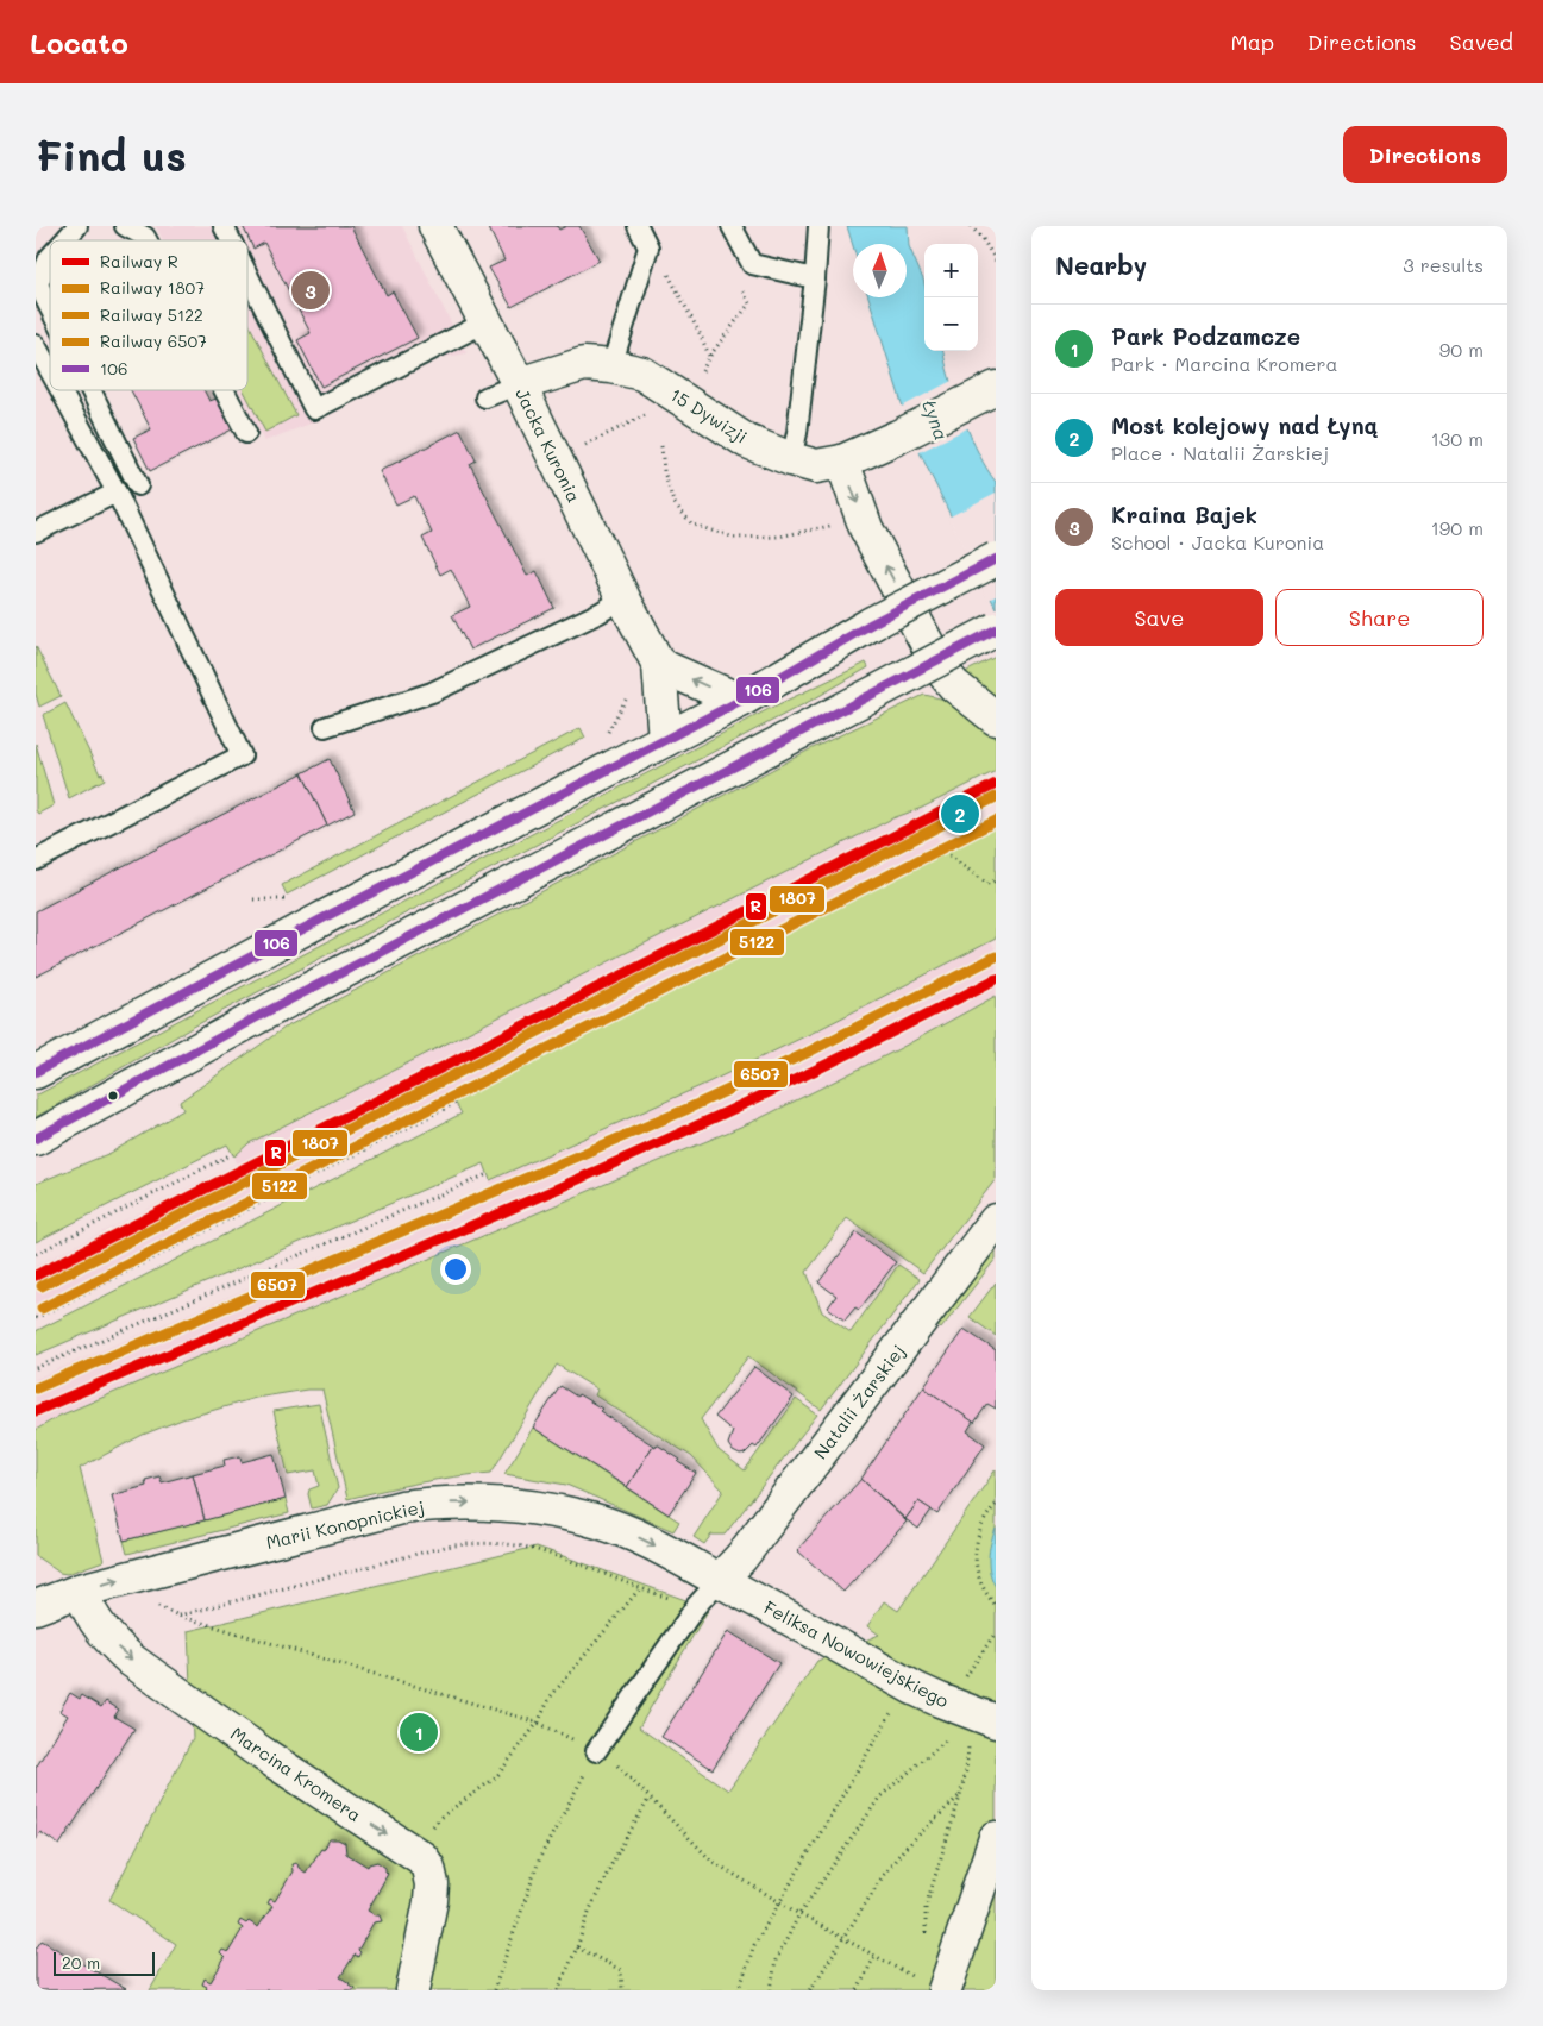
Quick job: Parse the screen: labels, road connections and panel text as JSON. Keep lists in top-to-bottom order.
{
  "streets": {
    "street": [
      "15 Dywizji",
      "Jacka Kuronia",
      "Natalii Żarskiej",
      "Marii Konopnickiej",
      "Feliksa Nowowiejskiego",
      "Marcina Kromera"
    ]
  },
  "crossings": [
    ["15 Dywizji", "Jacka Kuronia"],
    ["Natalii Żarskiej", "Marii Konopnickiej"],
    ["Natalii Żarskiej", "Feliksa Nowowiejskiego"],
    ["Marii Konopnickiej", "Feliksa Nowowiejskiego"],
    ["Marii Konopnickiej", "Marcina Kromera"]
  ],
  "one_way": ["Marii Konopnickiej", "Marcina Kromera"],
  "water": ["Łyna"],
  "lines": [
    "transit line 106",
    "rail line R",
    "rail line 1807",
    "rail line 5122",
    "rail line 6507"
  ],
  "legend": [
    "Railway R",
    "Railway 1807",
    "Railway 5122",
    "Railway 6507",
    "106"
  ],
  "scale_bar": "20 m",
  "north": "top",
  "page": {
    "header": "Locato",
    "nav": ["Map", "Directions", "Saved"],
    "buttons": [
      "Directions",
      ["Save", "Share"]
    ],
    "title": "Find us",
    "heading": ["Nearby", "3 results"],
    "map_buttons": ["+", "−"],
    "pins": ["3", "2", "1"],
    "list": [
      {
        "mark": "1",
        "name": "Park Podzamcze",
        "note": "Park · Marcina Kromera",
        "value": "90 m"
      },
      {
        "mark": "2",
        "name": "Most kolejowy nad Łyną",
        "note": "Place · Natalii Żarskiej",
        "value": "130 m"
      },
      {
        "mark": "3",
        "name": "Kraina Bajek",
        "note": "School · Jacka Kuronia",
        "value": "190 m"
      }
    ],
    "scale": "20 m"
  }
}
